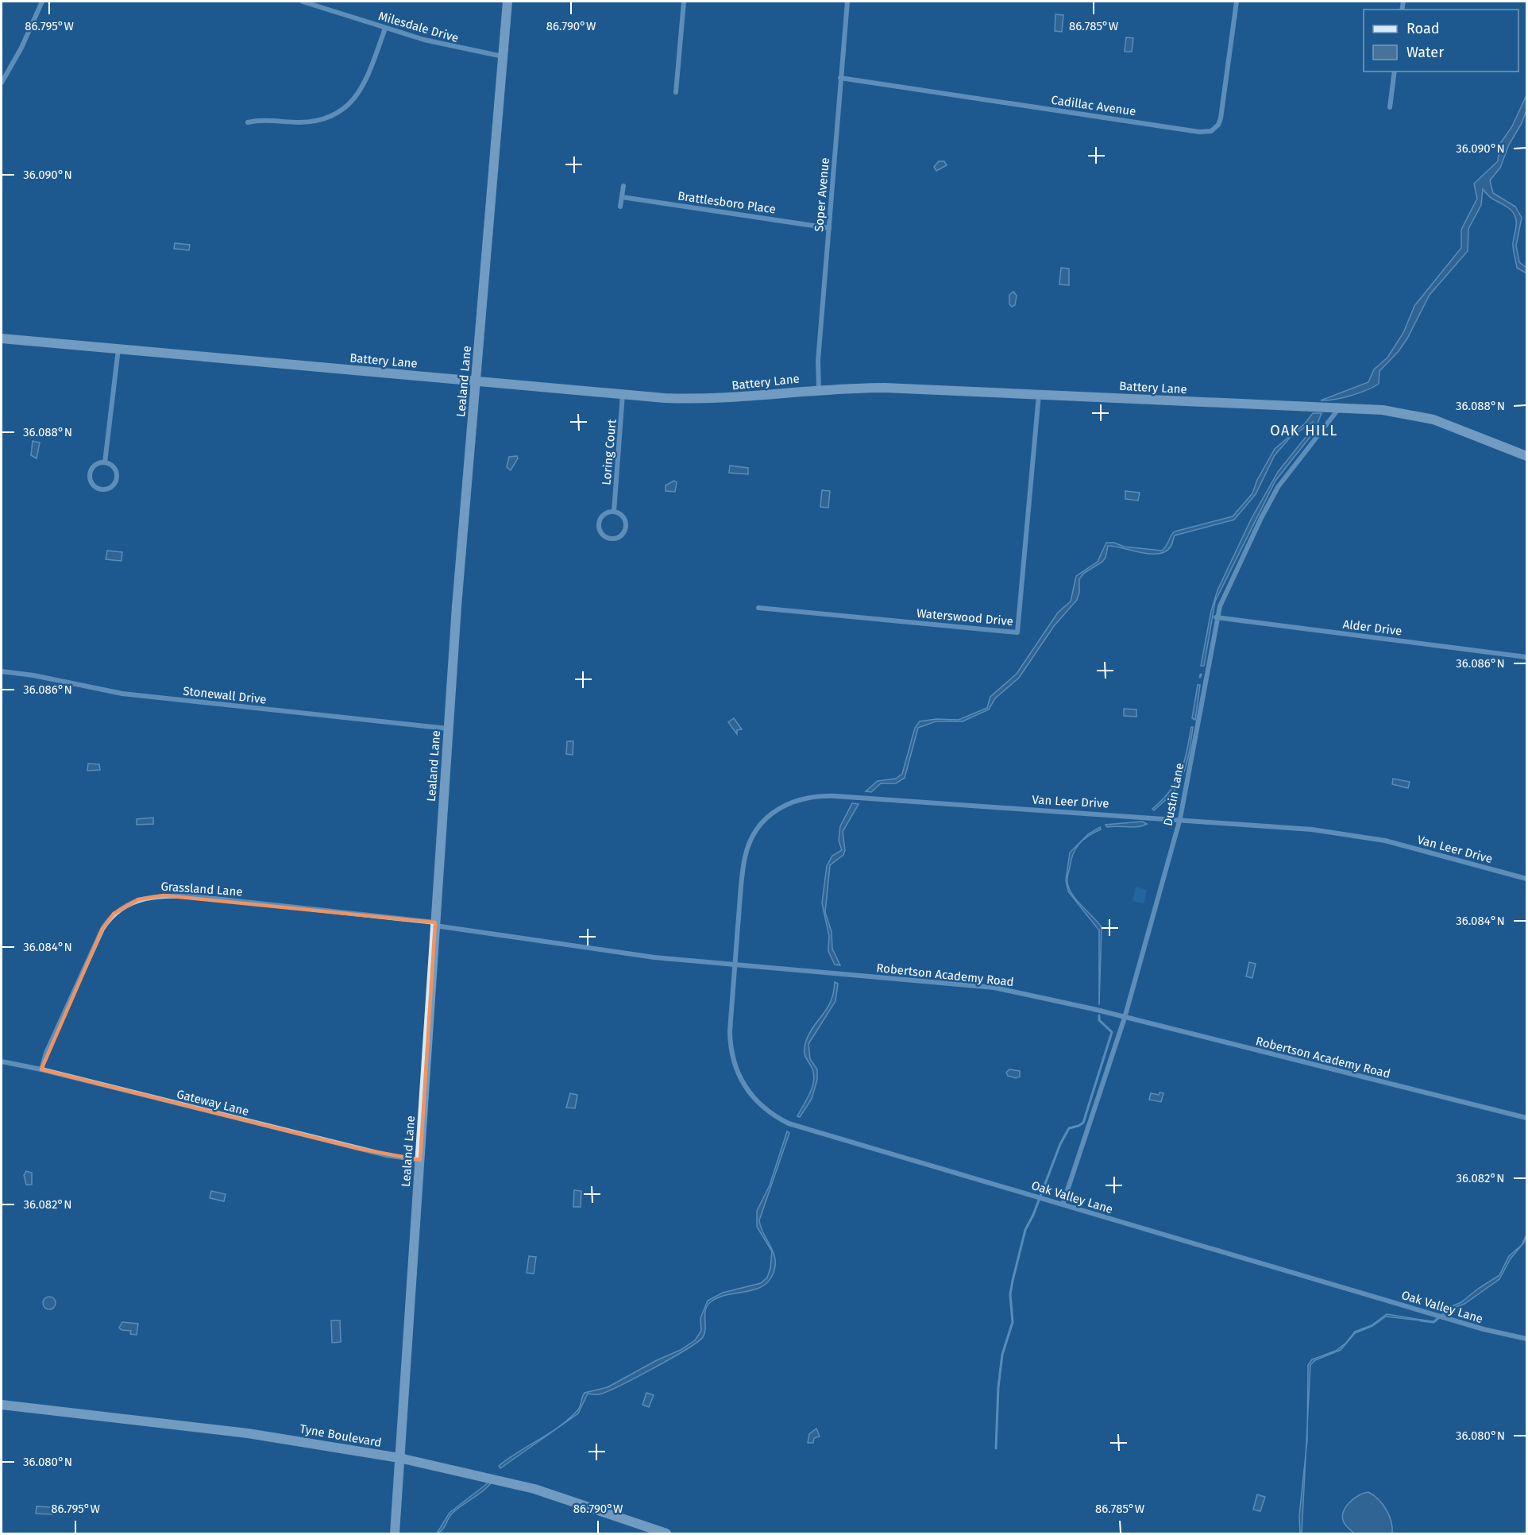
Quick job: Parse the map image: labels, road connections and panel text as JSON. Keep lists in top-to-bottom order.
{
  "streets": {
    "street": [
      "Milesdale Drive",
      "Cadillac Avenue",
      "Soper Avenue",
      "Brattlesboro Place",
      "Battery Lane",
      "Lealand Lane",
      "Loring Court",
      "Waterswood Drive",
      "Alder Drive",
      "Stonewall Drive",
      "Dustin Lane",
      "Van Leer Drive",
      "Grassland Lane",
      "Robertson Academy Road",
      "Gateway Lane",
      "Oak Valley Lane",
      "Tyne Boulevard"
    ]
  },
  "crossings": [
    ["Milesdale Drive", "Lealand Lane"],
    ["Cadillac Avenue", "Soper Avenue"],
    ["Soper Avenue", "Brattlesboro Place"],
    ["Soper Avenue", "Battery Lane"],
    ["Battery Lane", "Lealand Lane"],
    ["Battery Lane", "Loring Court"],
    ["Battery Lane", "Waterswood Drive"],
    ["Battery Lane", "Dustin Lane"],
    ["Lealand Lane", "Stonewall Drive"],
    ["Lealand Lane", "Grassland Lane"],
    ["Lealand Lane", "Robertson Academy Road"],
    ["Lealand Lane", "Gateway Lane"],
    ["Lealand Lane", "Tyne Boulevard"],
    ["Alder Drive", "Dustin Lane"],
    ["Dustin Lane", "Van Leer Drive"],
    ["Dustin Lane", "Robertson Academy Road"],
    ["Dustin Lane", "Oak Valley Lane"],
    ["Van Leer Drive", "Robertson Academy Road"],
    ["Van Leer Drive", "Oak Valley Lane"],
    ["Grassland Lane", "Robertson Academy Road"],
    ["Grassland Lane", "Gateway Lane"],
    ["Robertson Academy Road", "Oak Valley Lane"]
  ],
  "districts": ["OAK HILL"],
  "legend": ["Road", "Water"],
  "coordinates": [
    "86.795°W",
    "86.790°W",
    "86.785°W",
    "36.090°N",
    "36.088°N",
    "36.086°N",
    "36.084°N",
    "36.082°N",
    "36.080°N"
  ]
}
